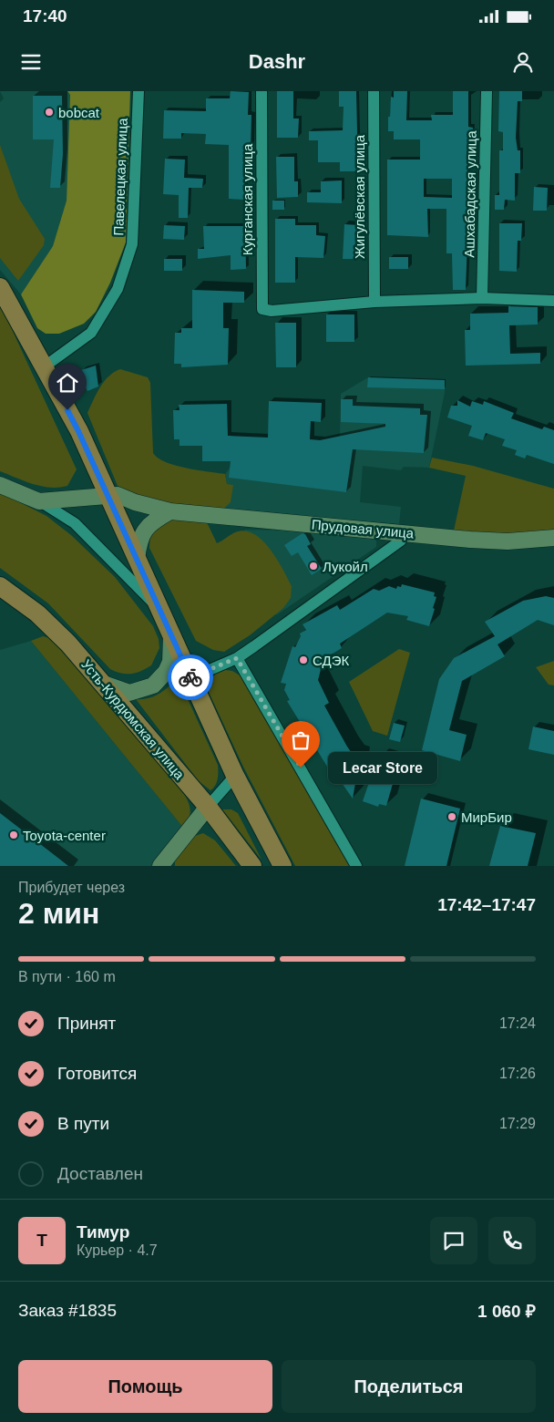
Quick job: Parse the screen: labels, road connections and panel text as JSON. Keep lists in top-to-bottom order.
{
  "streets": {
    "main road": ["Прудовая улица", "Усть-Курдюмская улица"],
    "street": [
      "Павелецкая улица",
      "Ашхабадская улица",
      "Жигулёвская улица",
      "Курганская улица"
    ]
  },
  "crossings": [
    ["Жигулёвская улица", "Курганская улица"]
  ],
  "places": [
    "bobcat",
    "Лукойл",
    "СДЭК",
    "Lecar Store",
    "МирБир",
    "Toyota-center"
  ],
  "page": {
    "status": "17:40",
    "header": "Dashr",
    "bubble": "Lecar Store",
    "heading": ["2 мин", "Прибудет через", "17:42–17:47"],
    "panel": [
      "Тимур",
      "Курьер · 4.7",
      "Заказ #1835",
      "1 060 ₽"
    ],
    "bar": "В пути · 160 m",
    "list": [
      ["Принят", "17:24"],
      ["Готовится", "17:26"],
      ["В пути", "17:29"],
      "Доставлен"
    ],
    "round": "Т",
    "buttons": ["Помощь", "Поделиться"]
  }
}
